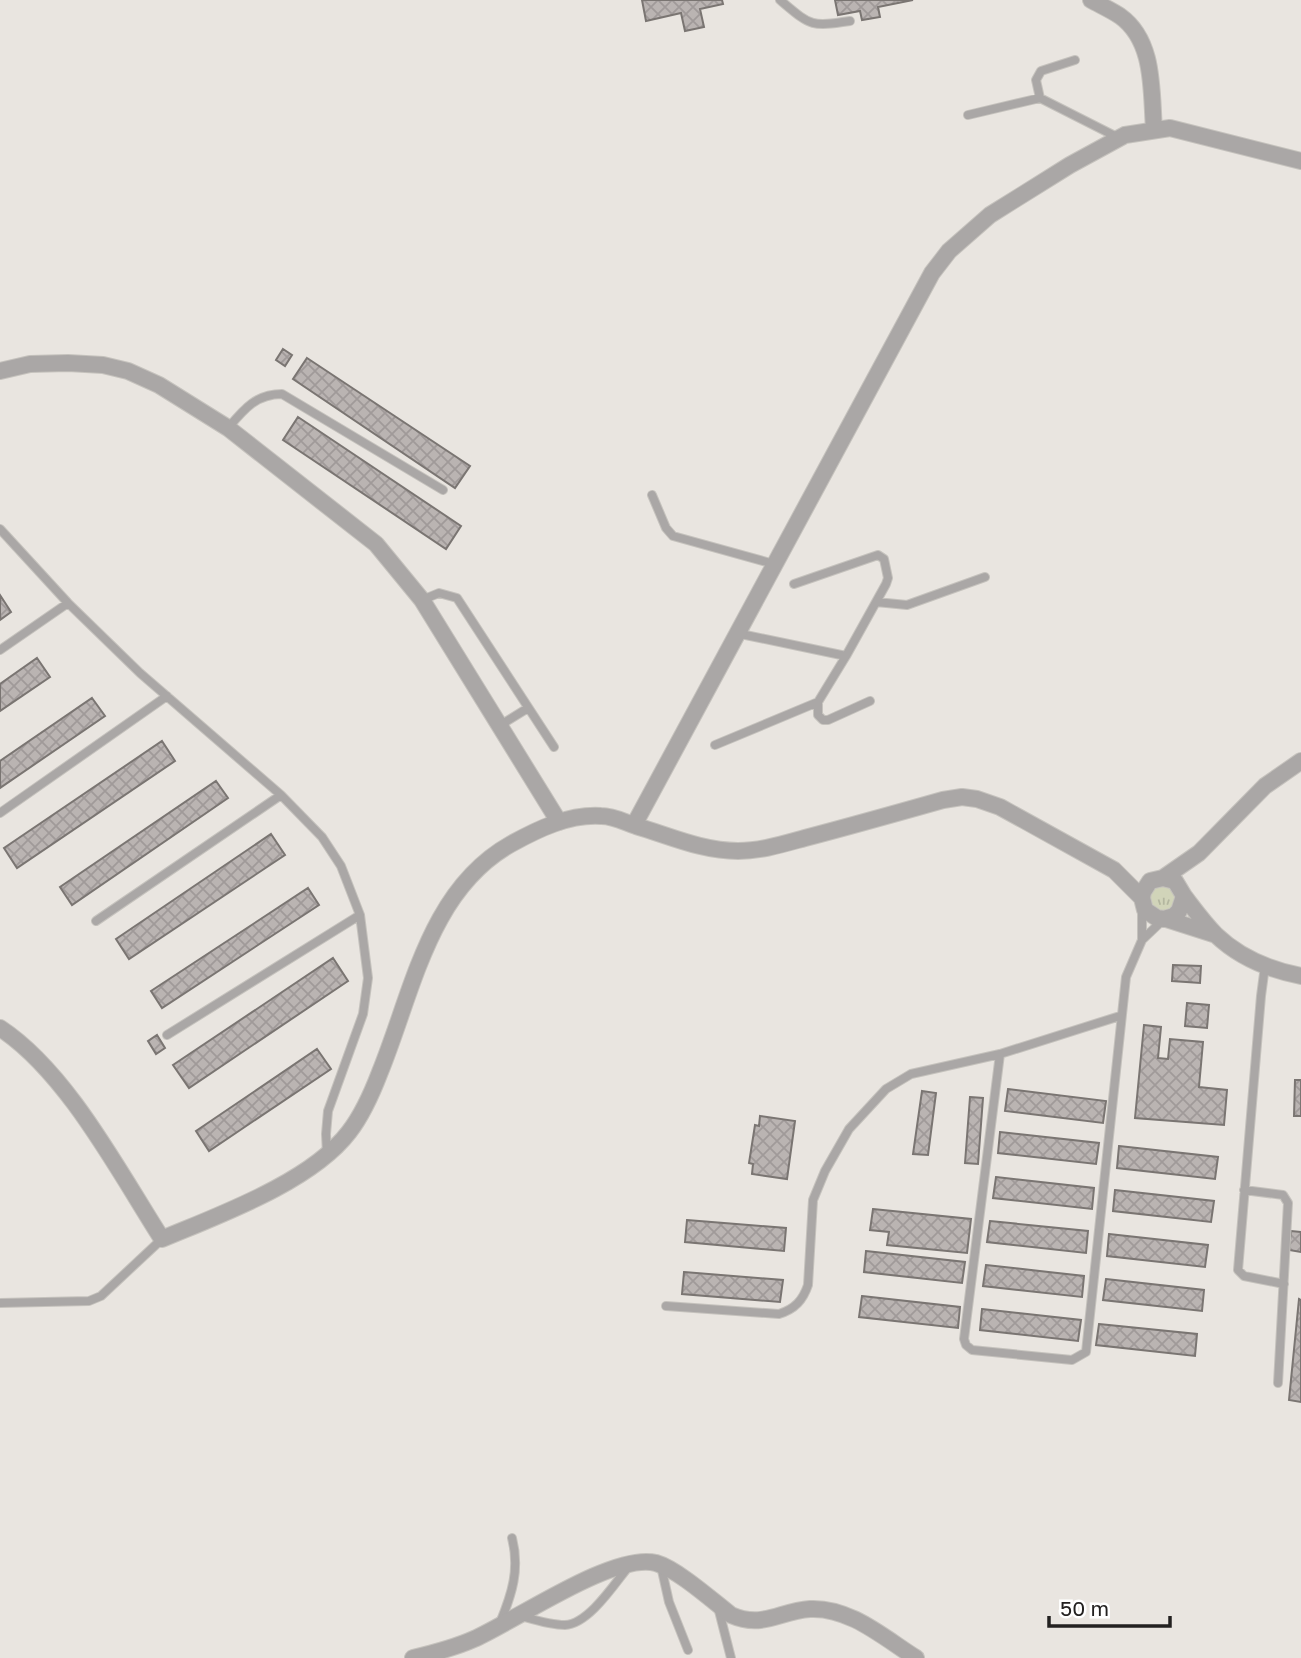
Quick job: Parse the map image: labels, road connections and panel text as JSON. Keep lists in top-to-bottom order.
{
  "scale_bar": "50 m"
}
